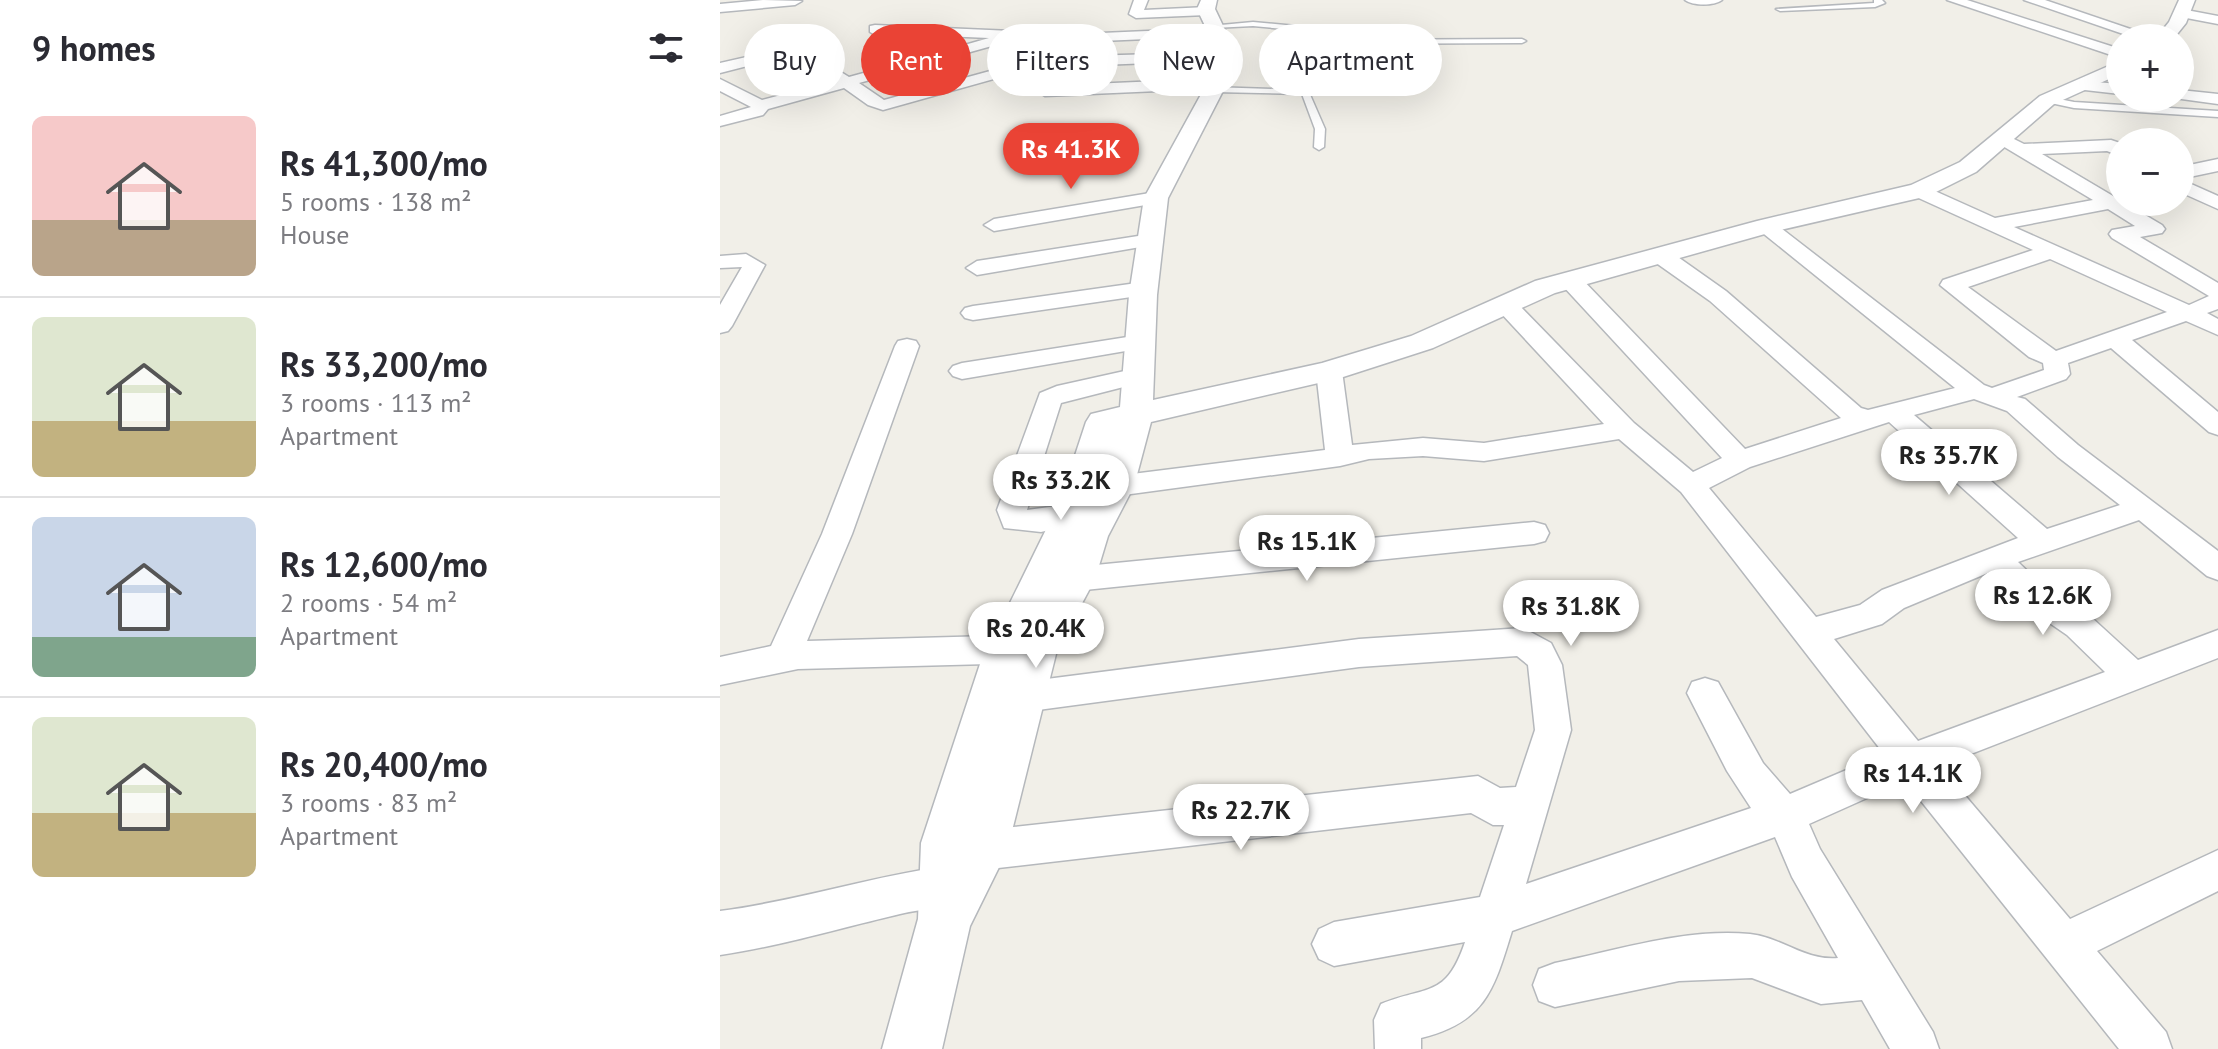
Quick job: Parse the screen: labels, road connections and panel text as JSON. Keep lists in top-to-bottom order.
{
  "page": {
    "heading": "9 homes",
    "map_buttons": ["+", "−"],
    "chip": [
      "Buy",
      "Rent",
      "Filters",
      "New",
      "Apartment"
    ],
    "list": [
      {
        "name": "Rs 41,300/mo",
        "note": "5 rooms · 138 m² · House"
      },
      {
        "name": "Rs 33,200/mo",
        "note": "3 rooms · 113 m² · Apartment"
      },
      {
        "name": "Rs 12,600/mo",
        "note": "2 rooms · 54 m² · Apartment"
      },
      {
        "name": "Rs 20,400/mo",
        "note": "3 rooms · 83 m² · Apartment"
      }
    ],
    "price": [
      "Rs 41.3K",
      "Rs 35.7K",
      "Rs 33.2K",
      "Rs 15.1K",
      "Rs 12.6K",
      "Rs 31.8K",
      "Rs 20.4K",
      "Rs 14.1K",
      "Rs 22.7K"
    ]
  }
}
